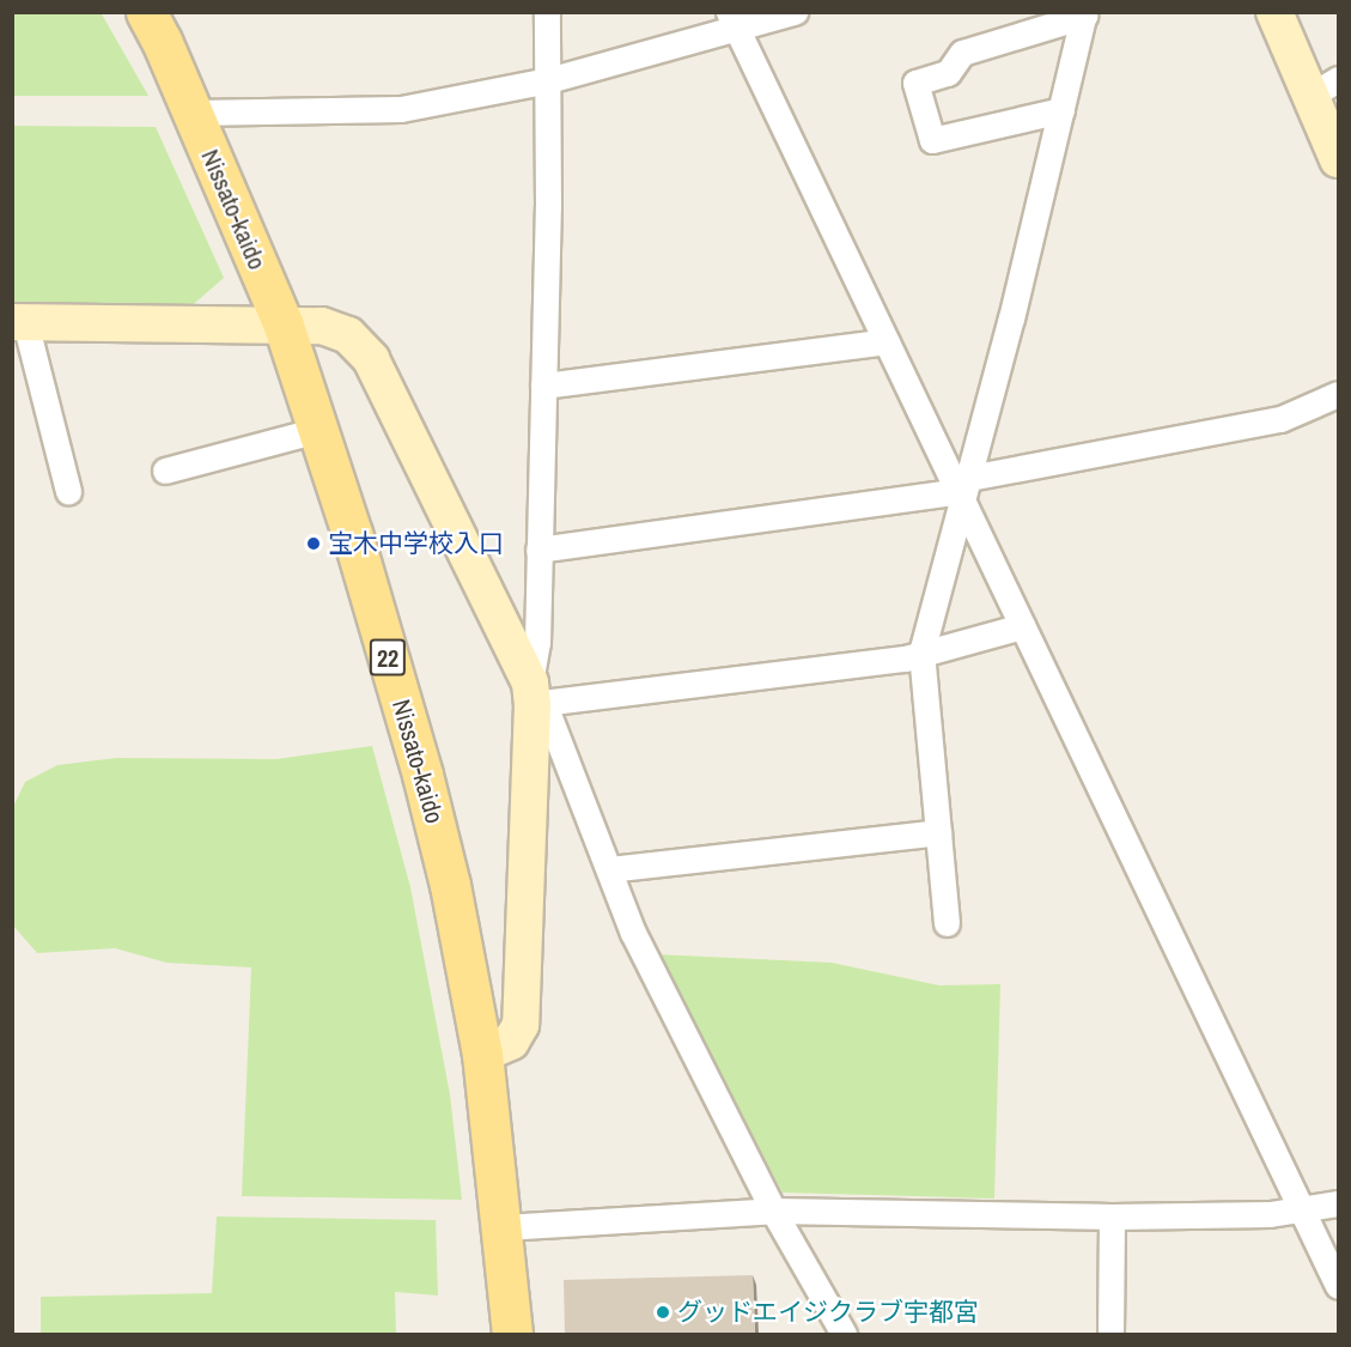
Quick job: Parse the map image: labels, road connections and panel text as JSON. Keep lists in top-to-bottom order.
{
  "streets": {
    "main road": ["Nissato-kaido", "22"]
  },
  "places": ["宝木中学校入口", "グッドエイジクラブ宇都宮"]
}
